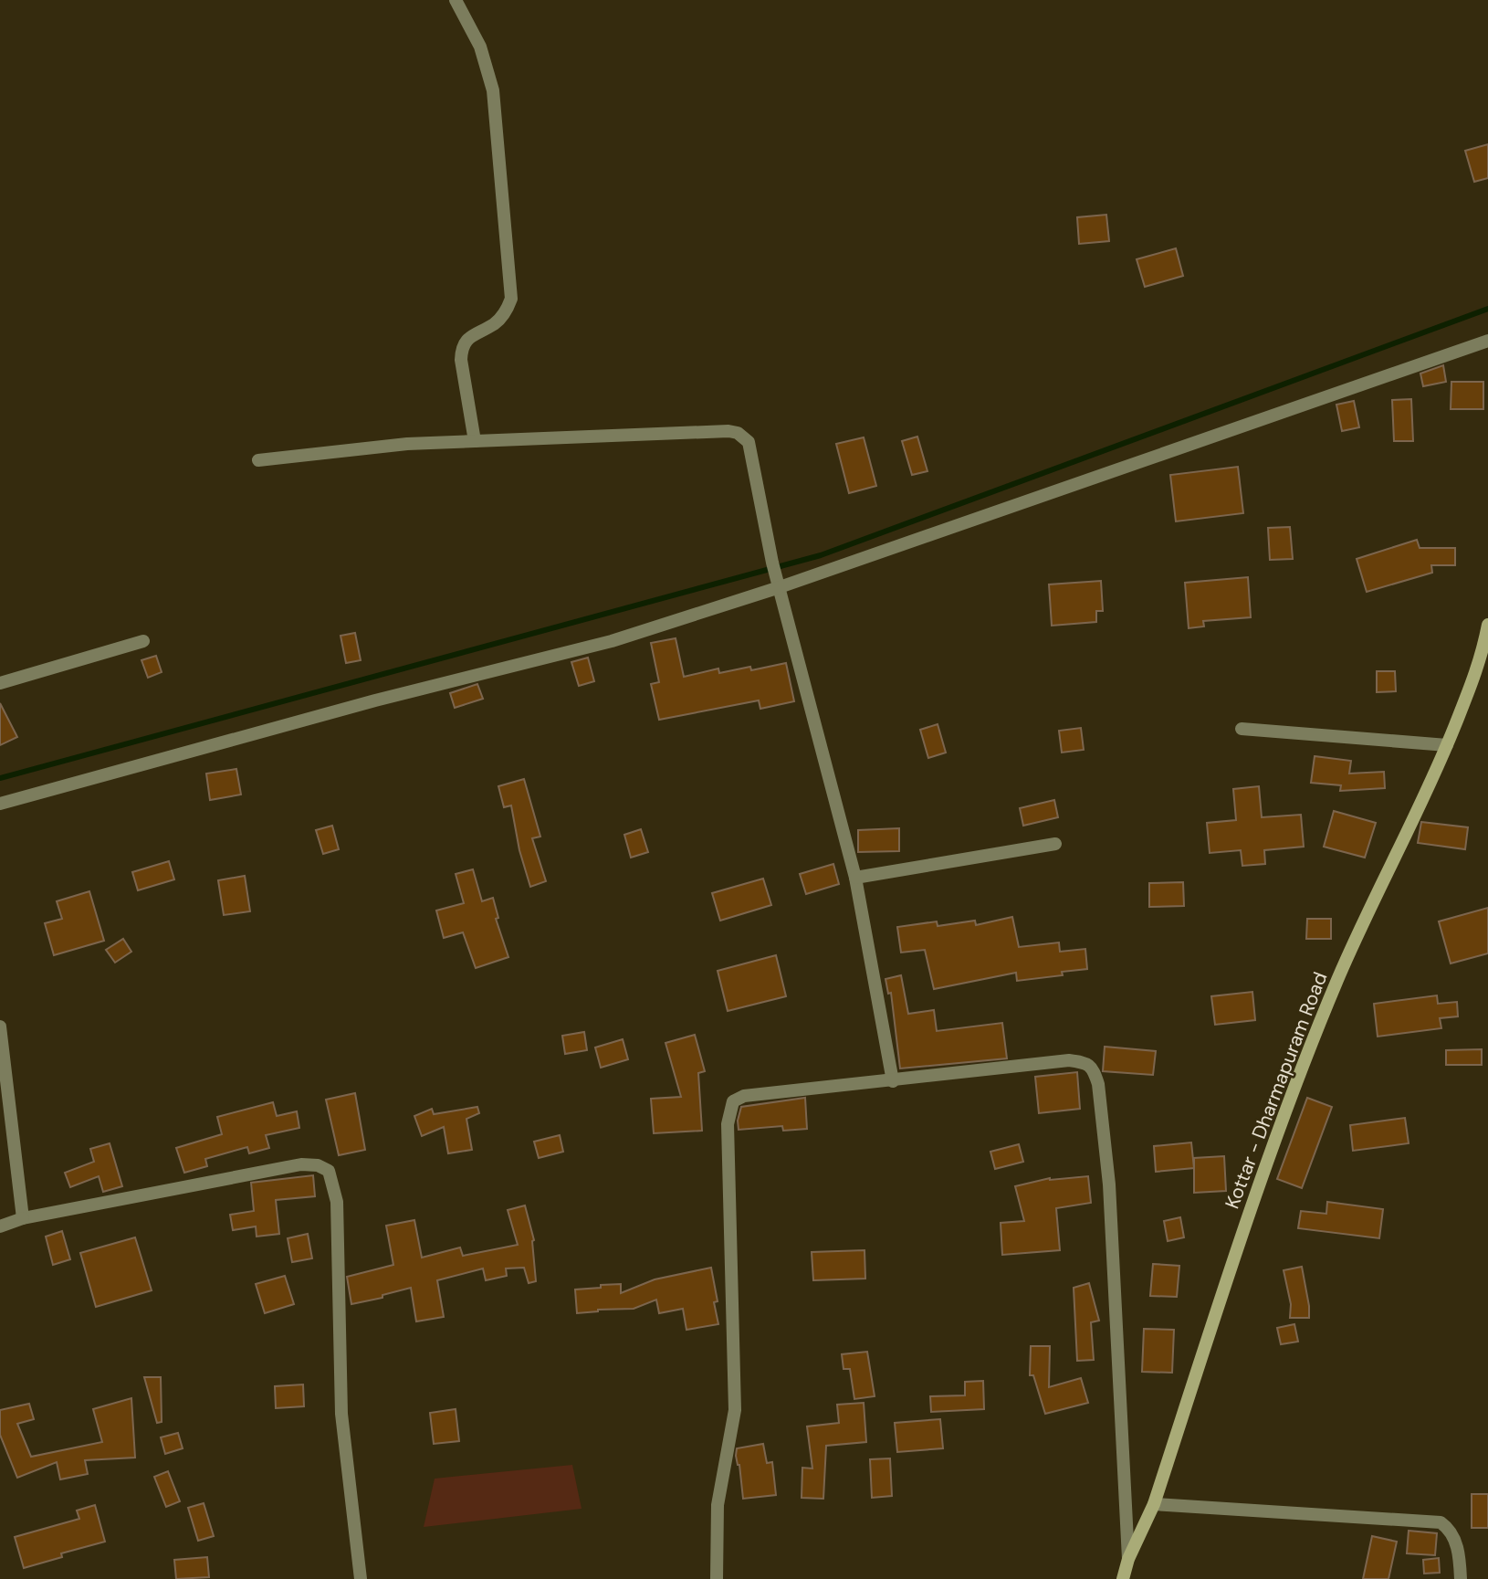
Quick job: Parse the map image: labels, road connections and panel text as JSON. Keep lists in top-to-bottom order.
{
  "streets": {
    "main road": ["Kottar - Dharmapuram Road"]
  }
}
